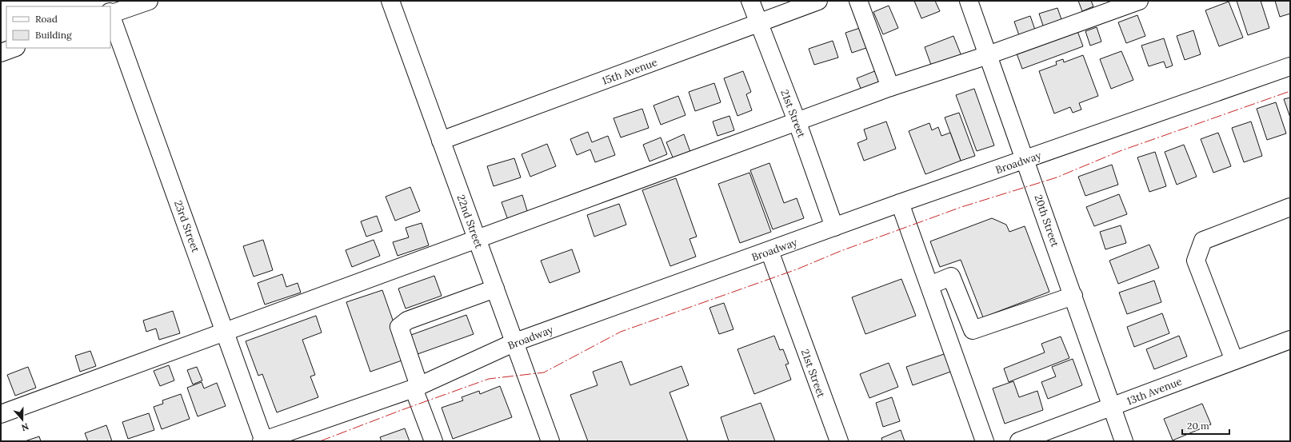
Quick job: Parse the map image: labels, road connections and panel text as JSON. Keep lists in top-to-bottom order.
{
  "streets": {
    "street": [
      "15th Avenue",
      "21st Street",
      "Broadway",
      "20th Street",
      "22nd Street",
      "23rd Street",
      "13th Avenue"
    ]
  },
  "crossings": [
    ["15th Avenue", "21st Street"],
    ["15th Avenue", "22nd Street"],
    ["21st Street", "Broadway"],
    ["Broadway", "20th Street"],
    ["Broadway", "22nd Street"],
    ["Broadway", "23rd Street"],
    ["20th Street", "13th Avenue"]
  ],
  "legend": ["Road", "Building"],
  "scale_bar": "20 m",
  "north": "bottom"
}
